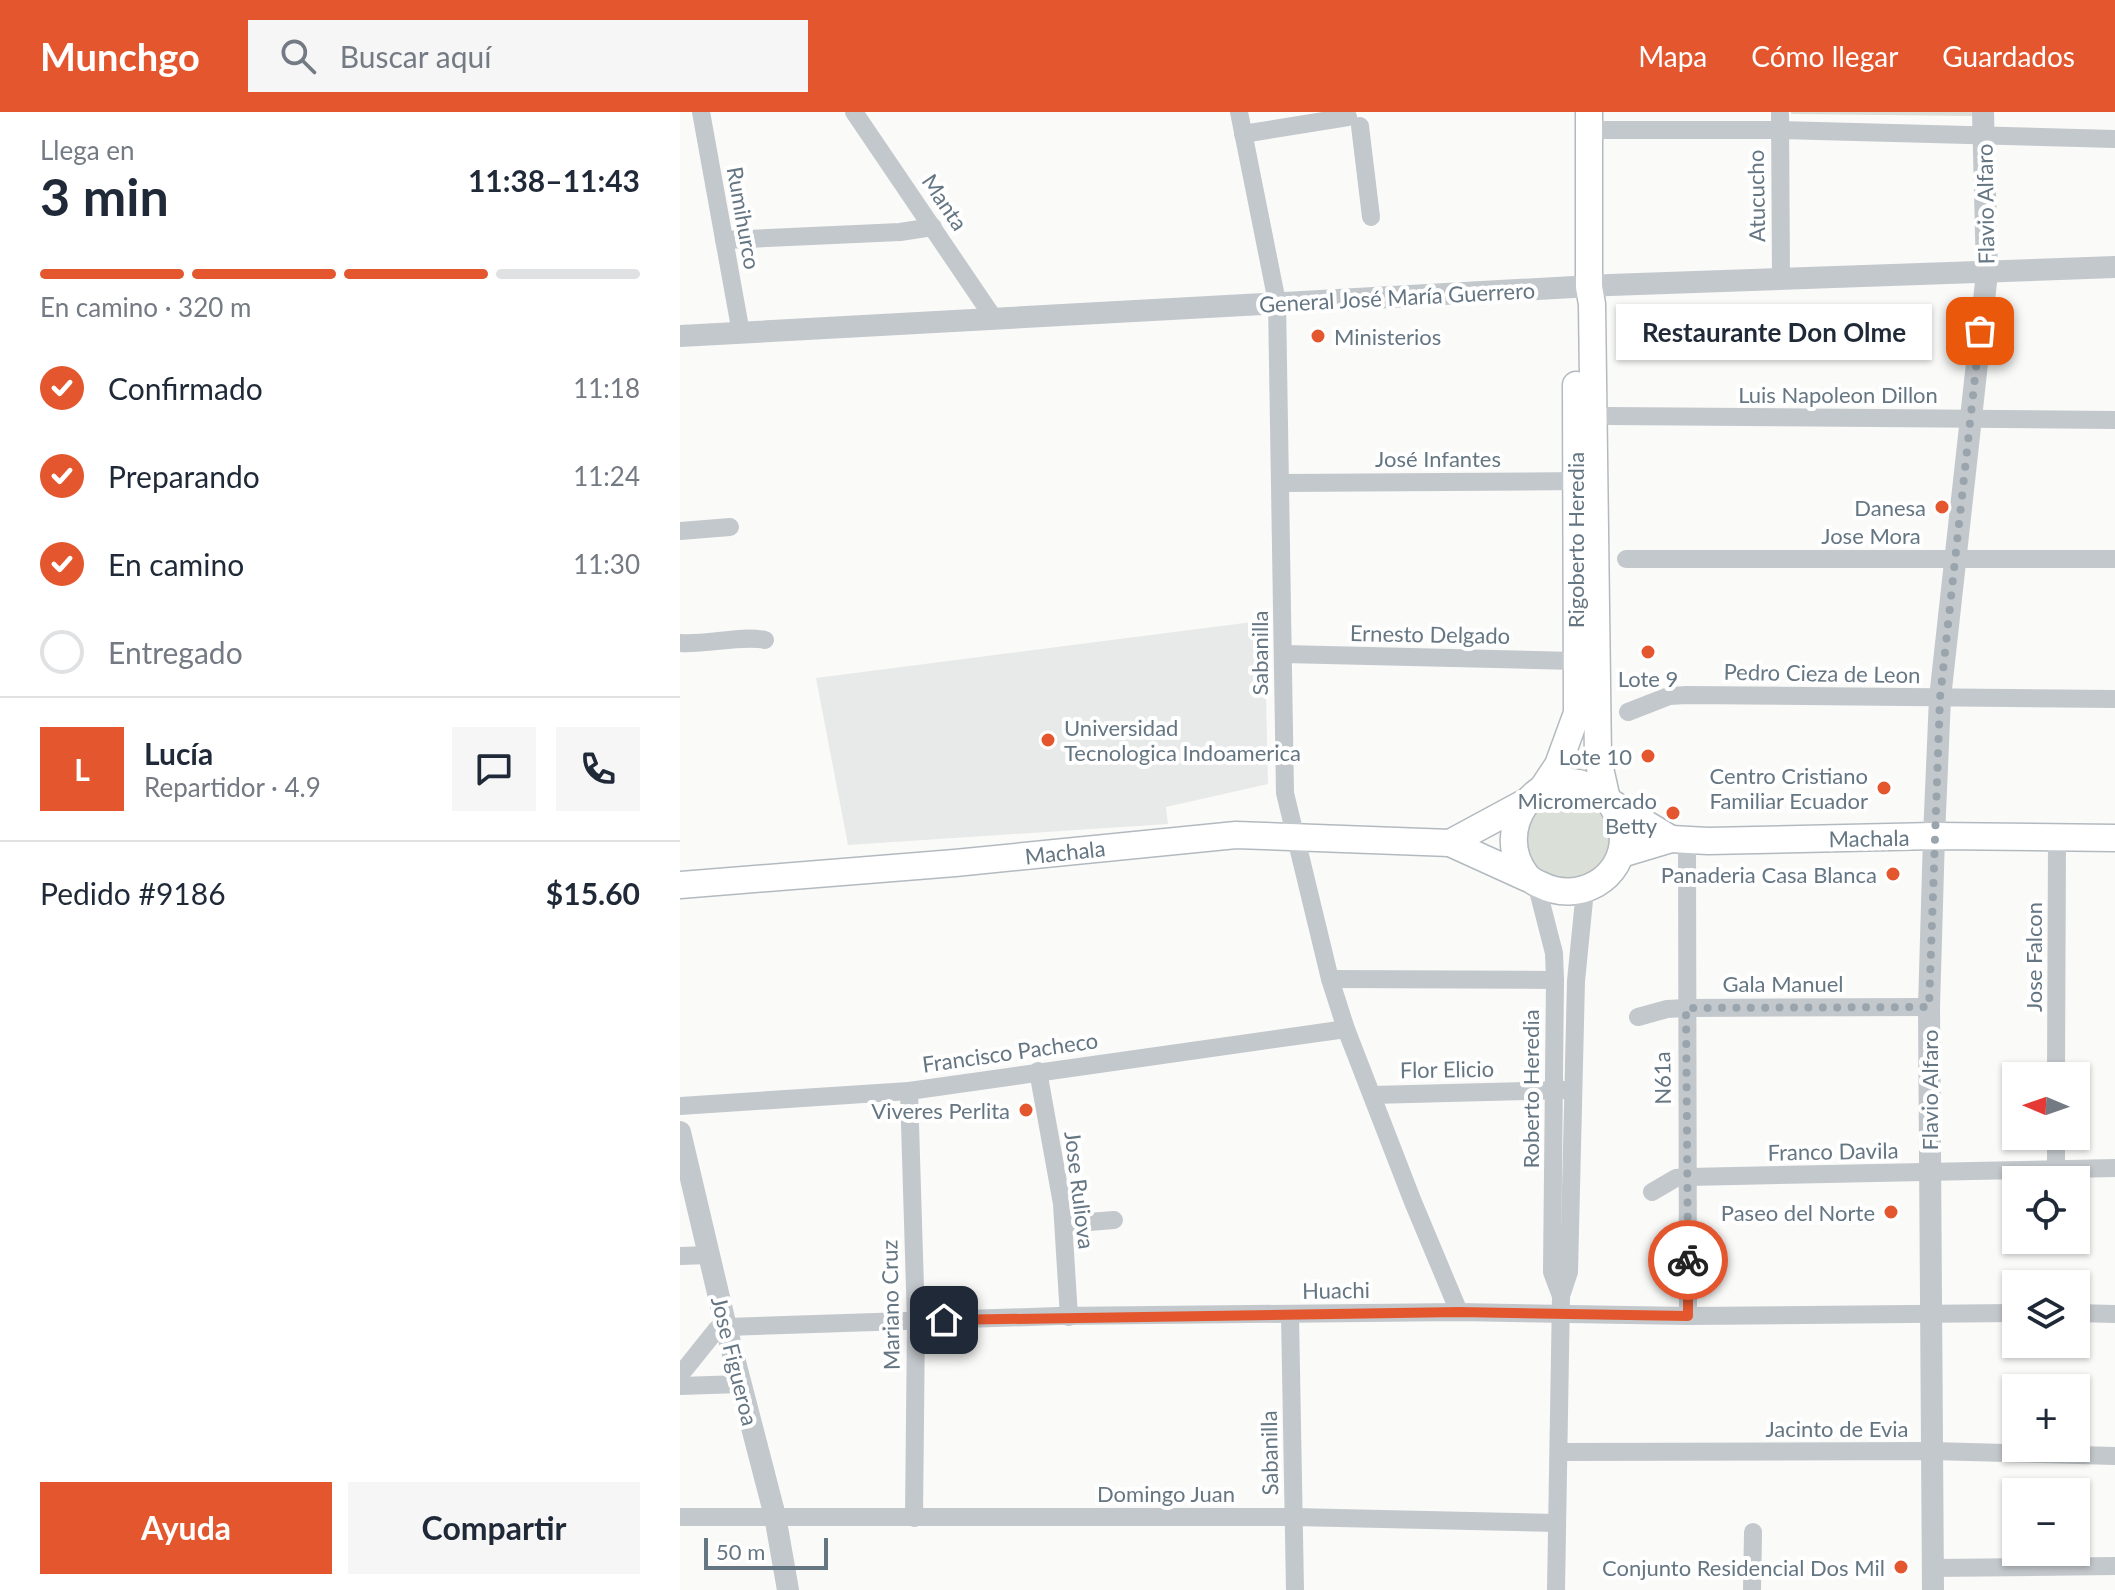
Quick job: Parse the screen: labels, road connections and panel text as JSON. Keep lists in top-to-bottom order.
{
  "streets": {
    "main road": ["Rigoberto Heredia", "Machala"],
    "street": [
      "Atucucho",
      "Manta",
      "Flavio Alfaro",
      "Rumihurco",
      "General José María Guerrero",
      "Luis Napoleon Dillon",
      "José Infantes",
      "Jose Mora",
      "Ernesto Delgado",
      "Sabanilla",
      "Pedro Cieza de Leon",
      "Jose Falcon",
      "Gala Manuel",
      "Francisco Pacheco",
      "Flor Elicio",
      "N61a",
      "Roberto Heredia",
      "Franco Davila",
      "Jose Ruliova",
      "Huachi",
      "Mariano Cruz",
      "Jose Figueroa",
      "Jacinto de Evia",
      "Domingo Juan"
    ]
  },
  "crossings": [
    ["Atucucho", "General José María Guerrero"],
    ["Manta", "General José María Guerrero"],
    ["Flavio Alfaro", "General José María Guerrero"],
    ["Flavio Alfaro", "Luis Napoleon Dillon"],
    ["Flavio Alfaro", "Jose Mora"],
    ["Flavio Alfaro", "Pedro Cieza de Leon"],
    ["Flavio Alfaro", "Machala"],
    ["Flavio Alfaro", "Gala Manuel"],
    ["Flavio Alfaro", "Franco Davila"],
    ["Flavio Alfaro", "Huachi"],
    ["Flavio Alfaro", "Jacinto de Evia"],
    ["Rumihurco", "General José María Guerrero"],
    ["General José María Guerrero", "Rigoberto Heredia"],
    ["General José María Guerrero", "Sabanilla"],
    ["José Infantes", "Rigoberto Heredia"],
    ["José Infantes", "Sabanilla"],
    ["Rigoberto Heredia", "Ernesto Delgado"],
    ["Rigoberto Heredia", "Machala"],
    ["Rigoberto Heredia", "Roberto Heredia"],
    ["Ernesto Delgado", "Sabanilla"],
    ["Sabanilla", "Machala"],
    ["Sabanilla", "Francisco Pacheco"],
    ["Sabanilla", "Flor Elicio"],
    ["Sabanilla", "Huachi"],
    ["Sabanilla", "Domingo Juan"],
    ["Machala", "Jose Falcon"],
    ["Machala", "N61a"],
    ["Machala", "Roberto Heredia"],
    ["Gala Manuel", "N61a"],
    ["Francisco Pacheco", "Jose Ruliova"],
    ["Francisco Pacheco", "Mariano Cruz"],
    ["Flor Elicio", "Roberto Heredia"],
    ["N61a", "Franco Davila"],
    ["N61a", "Huachi"],
    ["Roberto Heredia", "Huachi"],
    ["Roberto Heredia", "Jacinto de Evia"],
    ["Roberto Heredia", "Domingo Juan"],
    ["Jose Ruliova", "Huachi"],
    ["Huachi", "Mariano Cruz"],
    ["Huachi", "Jose Figueroa"],
    ["Mariano Cruz", "Domingo Juan"],
    ["Jose Figueroa", "Domingo Juan"]
  ],
  "places": [
    "Restaurante Don Olme",
    "Ministerios",
    "Danesa",
    "Lote 9",
    "Universidad Tecnologica Indoamerica",
    "Lote 10",
    "Centro Cristiano Familiar Ecuador",
    "Micromercado Betty",
    "Panaderia Casa Blanca",
    "Viveres Perlita",
    "Paseo del Norte",
    "Conjunto Residencial Dos Mil"
  ],
  "scale_bar": "50 m",
  "north": "left",
  "page": {
    "header": "Munchgo",
    "search": "Buscar aquí",
    "nav": ["Mapa", "Cómo llegar", "Guardados"],
    "heading": ["3 min", "Llega en", "11:38–11:43"],
    "panel": [
      "Lucía",
      "Repartidor · 4.9",
      "Pedido #9186",
      "$15.60"
    ],
    "bar": "En camino · 320 m",
    "bubble": "Restaurante Don Olme",
    "list": [
      ["Confirmado", "11:18"],
      ["Preparando", "11:24"],
      ["En camino", "11:30"],
      "Entregado"
    ],
    "round": "L",
    "map_buttons": ["+", "−"],
    "buttons": ["Ayuda", "Compartir"],
    "scale": "50 m"
  }
}
